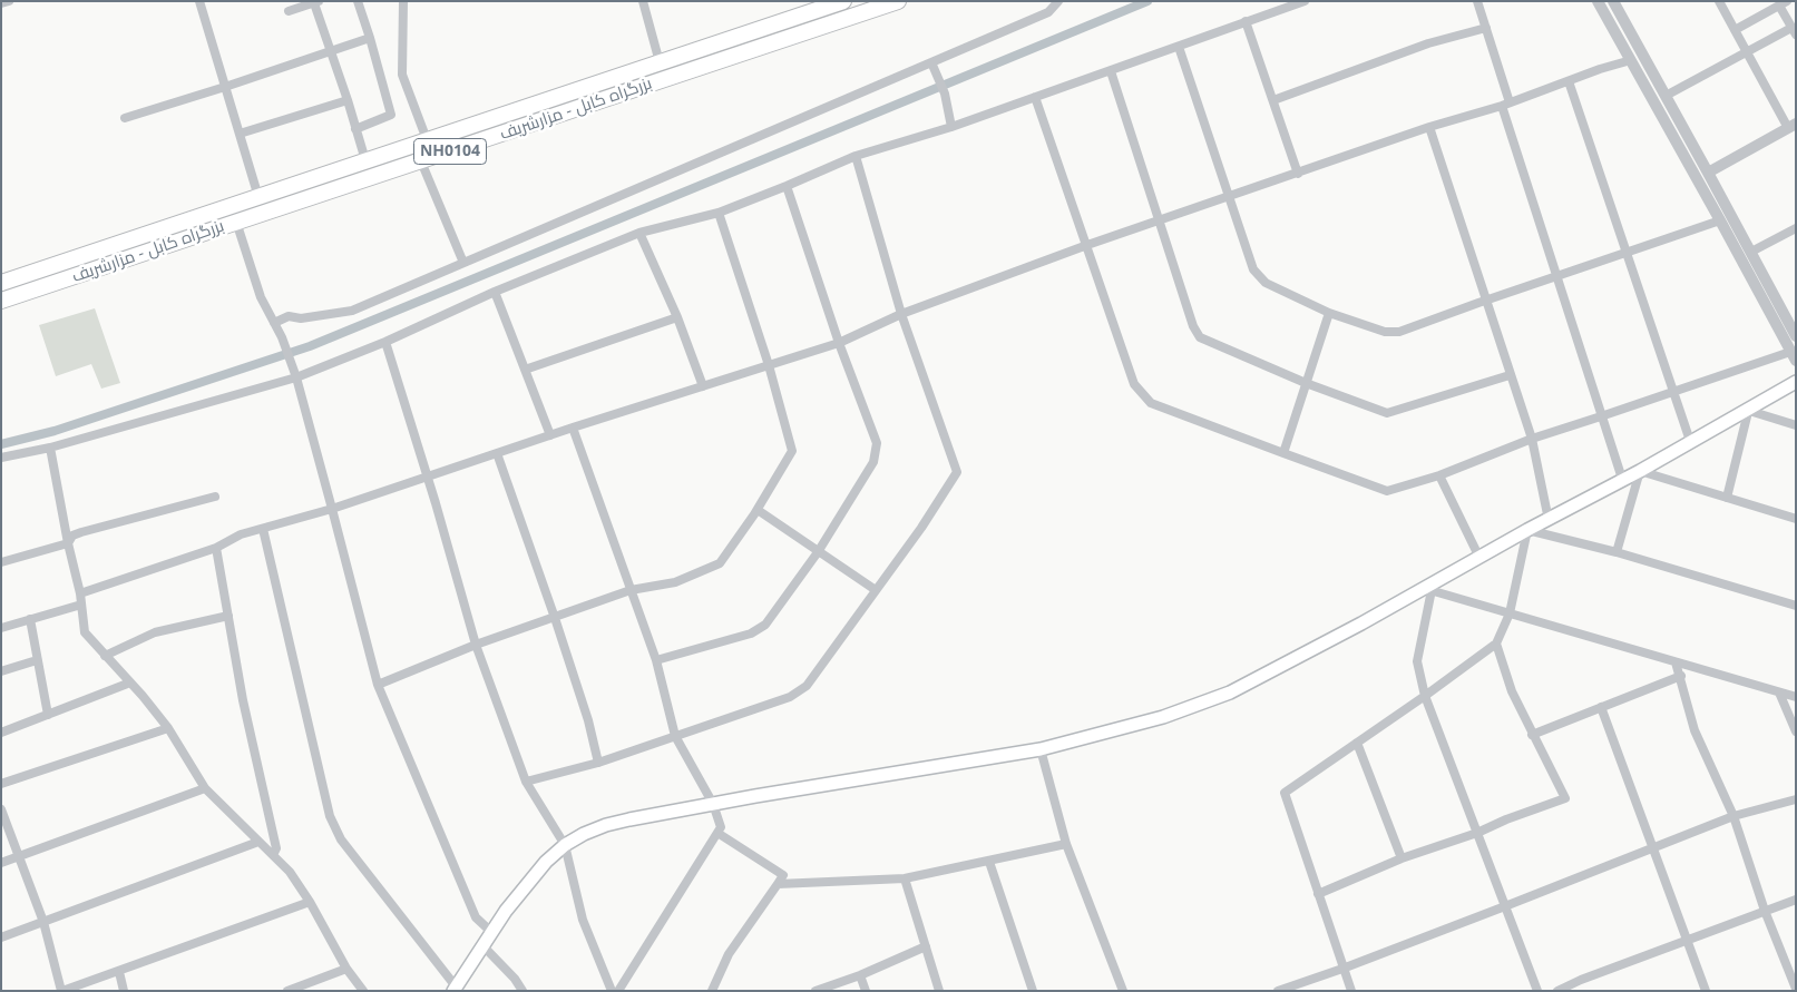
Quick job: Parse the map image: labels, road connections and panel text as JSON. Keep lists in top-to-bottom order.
{
  "streets": {
    "highway": ["بزرگراه کابل - مزارشریف", "NH0104"]
  }
}
